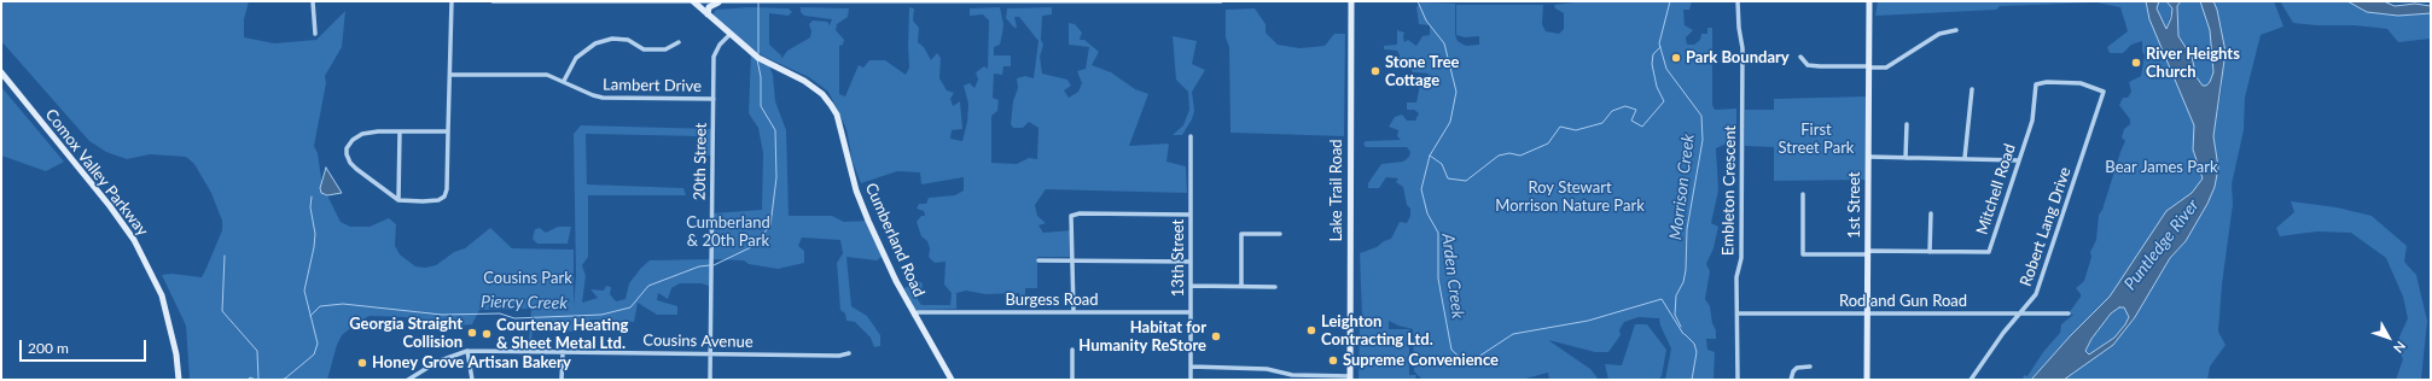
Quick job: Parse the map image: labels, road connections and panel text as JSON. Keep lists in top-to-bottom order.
{
  "streets": {
    "street": [
      "Lambert Drive",
      "20th Street",
      "Comox Valley Parkway",
      "Mitchell Road",
      "Lake Trail Road",
      "Embleton Crescent",
      "1st Street",
      "Robert Lang Drive",
      "Cumberland Road",
      "13th Street",
      "Burgess Road",
      "Rod and Gun Road",
      "Cousins Avenue"
    ]
  },
  "crossings": [
    ["Lambert Drive", "20th Street"],
    ["20th Street", "Cumberland Road"],
    ["20th Street", "Cousins Avenue"],
    ["Mitchell Road", "1st Street"],
    ["Mitchell Road", "Robert Lang Drive"],
    ["Embleton Crescent", "Rod and Gun Road"],
    ["1st Street", "Rod and Gun Road"],
    ["Robert Lang Drive", "Rod and Gun Road"],
    ["Cumberland Road", "Burgess Road"],
    ["13th Street", "Burgess Road"]
  ],
  "water": [
    "Morrison Creek",
    "Puntledge River",
    "Arden Creek",
    "Piercy Creek"
  ],
  "parks": [
    "First Street Park",
    "Bear James Park",
    "Roy Stewart Morrison Nature Park",
    "Cumberland & 20th Park",
    "Cousins Park"
  ],
  "places": [
    "Park Boundary",
    "River Heights Church",
    "Stone Tree Cottage",
    "Leighton Contracting Ltd.",
    "Georgia Straight Collision",
    "Courtenay Heating & Sheet Metal Ltd.",
    "Habitat for Humanity ReStore",
    "Supreme Convenience",
    "Honey Grove Artisan Bakery"
  ],
  "scale_bar": "200 m",
  "north": "bottom right"
}
